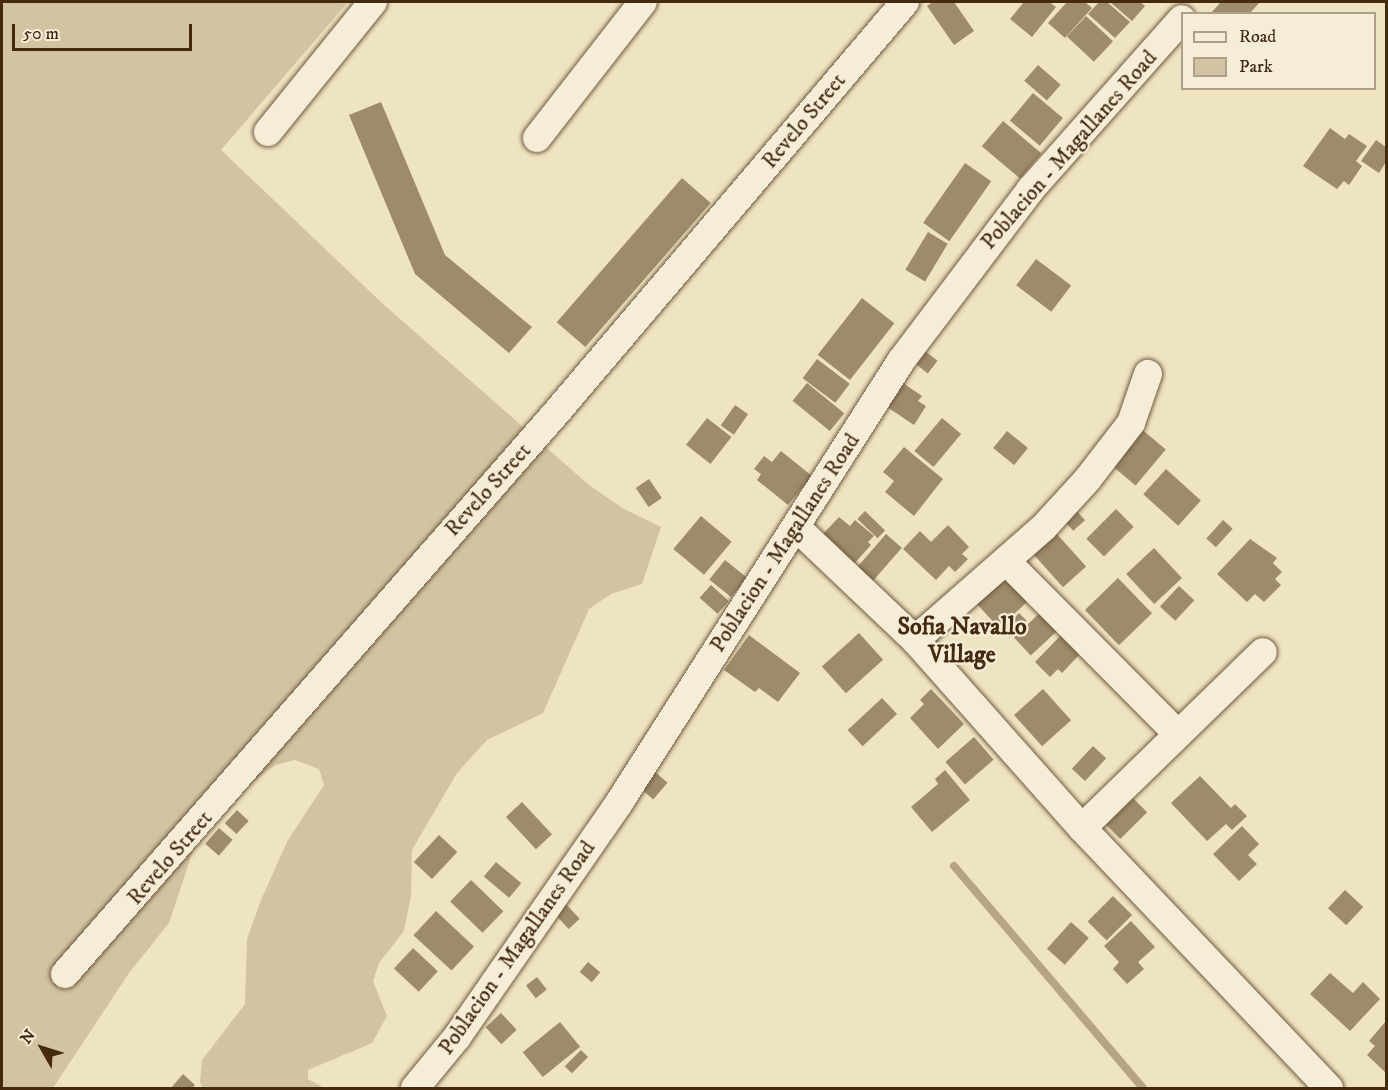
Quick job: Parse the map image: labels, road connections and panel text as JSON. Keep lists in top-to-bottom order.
{
  "streets": {
    "street": ["Revelo Street", "Poblacion - Magallanes Road"]
  },
  "districts": ["Sofia Navallo Village"],
  "legend": ["Road", "Park"],
  "scale_bar": "50 m",
  "north": "top left"
}
